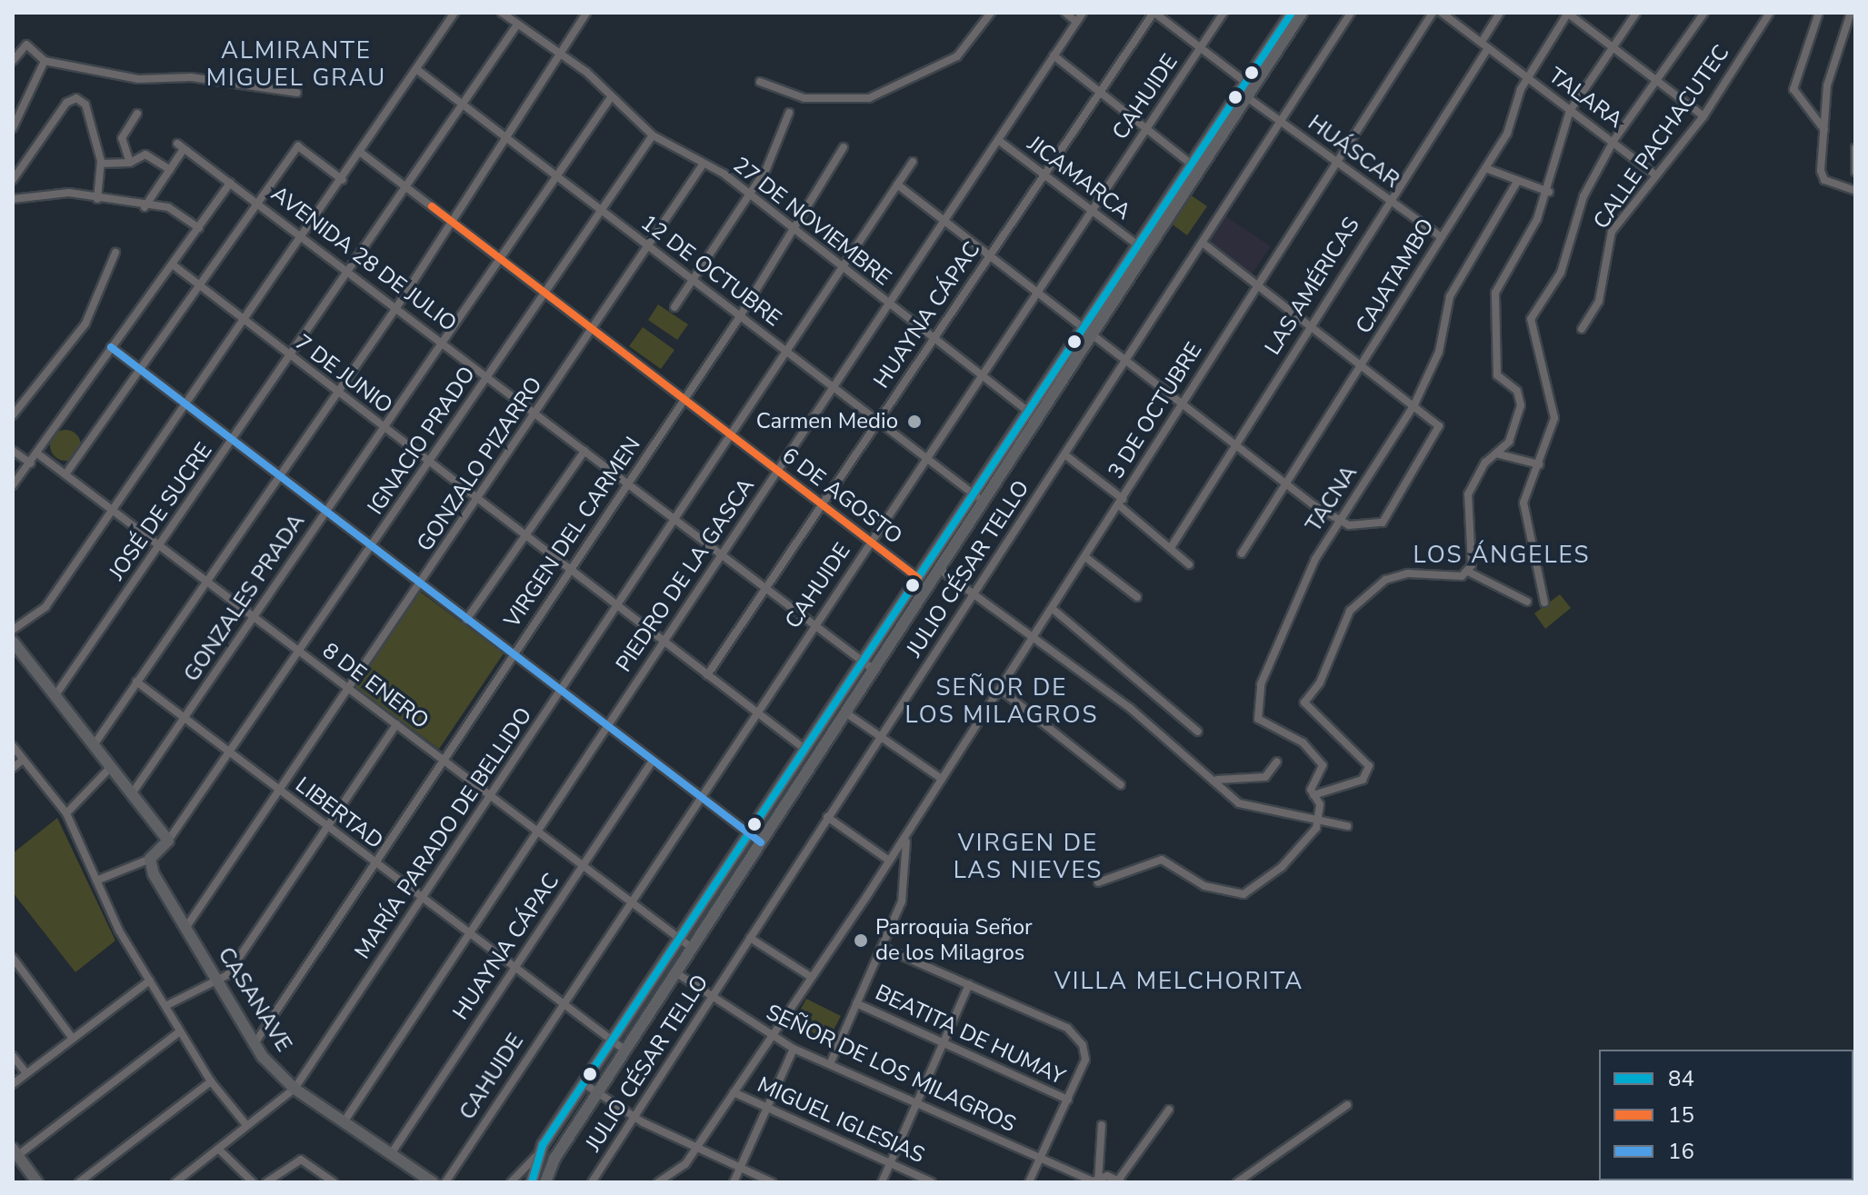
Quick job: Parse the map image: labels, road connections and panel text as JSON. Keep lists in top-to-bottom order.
{
  "streets": {
    "street": [
      "CAHUIDE",
      "TALARA",
      "CALLE PACHACUTEC",
      "HUÁSCAR",
      "JICAMARCA",
      "27 DE NOVIEMBRE",
      "AVENIDA 28 DE JULIO",
      "12 DE OCTUBRE",
      "CAJATAMBO",
      "LAS AMÉRICAS",
      "HUAYNA CÁPAC",
      "7 DE JUNIO",
      "3 DE OCTUBRE",
      "IGNACIO PRADO",
      "GONZALO PIZARRO",
      "6 DE AGOSTO",
      "TACNA",
      "JOSÉ DE SUCRE",
      "VIRGEN DEL CARMEN",
      "JULIO CÉSAR TELLO",
      "PIEDRO DE LA GASCA",
      "GONZALES PRADA",
      "8 DE ENERO",
      "LIBERTAD",
      "MARÍA PARADO DE BELLIDO",
      "CASANAVE",
      "BEATITA DE HUMAY",
      "SEÑOR DE LOS MILAGROS",
      "MIGUEL IGLESIAS"
    ]
  },
  "crossings": [
    ["CAHUIDE", "JICAMARCA"],
    ["CAHUIDE", "27 DE NOVIEMBRE"],
    ["CAHUIDE", "AVENIDA 28 DE JULIO"],
    ["CAHUIDE", "12 DE OCTUBRE"],
    ["CAHUIDE", "7 DE JUNIO"],
    ["CAHUIDE", "6 DE AGOSTO"],
    ["CAHUIDE", "8 DE ENERO"],
    ["CAHUIDE", "LIBERTAD"],
    ["TALARA", "CALLE PACHACUTEC"],
    ["TALARA", "CAJATAMBO"],
    ["TALARA", "LAS AMÉRICAS"],
    ["HUÁSCAR", "CAJATAMBO"],
    ["HUÁSCAR", "LAS AMÉRICAS"],
    ["HUÁSCAR", "3 DE OCTUBRE"],
    ["HUÁSCAR", "JULIO CÉSAR TELLO"],
    ["JICAMARCA", "HUAYNA CÁPAC"],
    ["JICAMARCA", "PIEDRO DE LA GASCA"],
    ["27 DE NOVIEMBRE", "HUAYNA CÁPAC"],
    ["27 DE NOVIEMBRE", "IGNACIO PRADO"],
    ["27 DE NOVIEMBRE", "GONZALO PIZARRO"],
    ["27 DE NOVIEMBRE", "JOSÉ DE SUCRE"],
    ["27 DE NOVIEMBRE", "VIRGEN DEL CARMEN"],
    ["27 DE NOVIEMBRE", "PIEDRO DE LA GASCA"],
    ["27 DE NOVIEMBRE", "GONZALES PRADA"],
    ["27 DE NOVIEMBRE", "MARÍA PARADO DE BELLIDO"],
    ["AVENIDA 28 DE JULIO", "HUAYNA CÁPAC"],
    ["AVENIDA 28 DE JULIO", "IGNACIO PRADO"],
    ["AVENIDA 28 DE JULIO", "GONZALO PIZARRO"],
    ["AVENIDA 28 DE JULIO", "JOSÉ DE SUCRE"],
    ["AVENIDA 28 DE JULIO", "VIRGEN DEL CARMEN"],
    ["AVENIDA 28 DE JULIO", "PIEDRO DE LA GASCA"],
    ["AVENIDA 28 DE JULIO", "GONZALES PRADA"],
    ["AVENIDA 28 DE JULIO", "MARÍA PARADO DE BELLIDO"],
    ["12 DE OCTUBRE", "HUAYNA CÁPAC"],
    ["12 DE OCTUBRE", "IGNACIO PRADO"],
    ["12 DE OCTUBRE", "GONZALO PIZARRO"],
    ["12 DE OCTUBRE", "JOSÉ DE SUCRE"],
    ["12 DE OCTUBRE", "VIRGEN DEL CARMEN"],
    ["12 DE OCTUBRE", "PIEDRO DE LA GASCA"],
    ["12 DE OCTUBRE", "GONZALES PRADA"],
    ["12 DE OCTUBRE", "MARÍA PARADO DE BELLIDO"],
    ["HUAYNA CÁPAC", "7 DE JUNIO"],
    ["HUAYNA CÁPAC", "6 DE AGOSTO"],
    ["HUAYNA CÁPAC", "8 DE ENERO"],
    ["HUAYNA CÁPAC", "LIBERTAD"],
    ["HUAYNA CÁPAC", "CASANAVE"],
    ["7 DE JUNIO", "IGNACIO PRADO"],
    ["7 DE JUNIO", "GONZALO PIZARRO"],
    ["7 DE JUNIO", "JOSÉ DE SUCRE"],
    ["7 DE JUNIO", "VIRGEN DEL CARMEN"],
    ["7 DE JUNIO", "PIEDRO DE LA GASCA"],
    ["7 DE JUNIO", "GONZALES PRADA"],
    ["7 DE JUNIO", "MARÍA PARADO DE BELLIDO"],
    ["3 DE OCTUBRE", "SEÑOR DE LOS MILAGROS"],
    ["3 DE OCTUBRE", "MIGUEL IGLESIAS"],
    ["IGNACIO PRADO", "6 DE AGOSTO"],
    ["IGNACIO PRADO", "8 DE ENERO"],
    ["IGNACIO PRADO", "LIBERTAD"],
    ["IGNACIO PRADO", "CASANAVE"],
    ["GONZALO PIZARRO", "6 DE AGOSTO"],
    ["GONZALO PIZARRO", "8 DE ENERO"],
    ["GONZALO PIZARRO", "LIBERTAD"],
    ["GONZALO PIZARRO", "CASANAVE"],
    ["6 DE AGOSTO", "JOSÉ DE SUCRE"],
    ["6 DE AGOSTO", "VIRGEN DEL CARMEN"],
    ["6 DE AGOSTO", "PIEDRO DE LA GASCA"],
    ["6 DE AGOSTO", "GONZALES PRADA"],
    ["6 DE AGOSTO", "MARÍA PARADO DE BELLIDO"],
    ["JOSÉ DE SUCRE", "8 DE ENERO"],
    ["VIRGEN DEL CARMEN", "8 DE ENERO"],
    ["VIRGEN DEL CARMEN", "LIBERTAD"],
    ["VIRGEN DEL CARMEN", "CASANAVE"],
    ["JULIO CÉSAR TELLO", "SEÑOR DE LOS MILAGROS"],
    ["PIEDRO DE LA GASCA", "8 DE ENERO"],
    ["PIEDRO DE LA GASCA", "LIBERTAD"],
    ["PIEDRO DE LA GASCA", "CASANAVE"],
    ["GONZALES PRADA", "8 DE ENERO"],
    ["GONZALES PRADA", "LIBERTAD"],
    ["8 DE ENERO", "MARÍA PARADO DE BELLIDO"],
    ["LIBERTAD", "MARÍA PARADO DE BELLIDO"],
    ["MARÍA PARADO DE BELLIDO", "CASANAVE"]
  ],
  "districts": [
    "ALMIRANTE MIGUEL GRAU",
    "LOS ÁNGELES",
    "SEÑOR DE LOS MILAGROS",
    "VIRGEN DE LAS NIEVES",
    "VILLA MELCHORITA"
  ],
  "places": ["Carmen Medio", "Parroquia Señor de los Milagros"],
  "lines": ["transit line 84", "transit line 15", "transit line 16"],
  "legend": ["84", "15", "16"]
}
